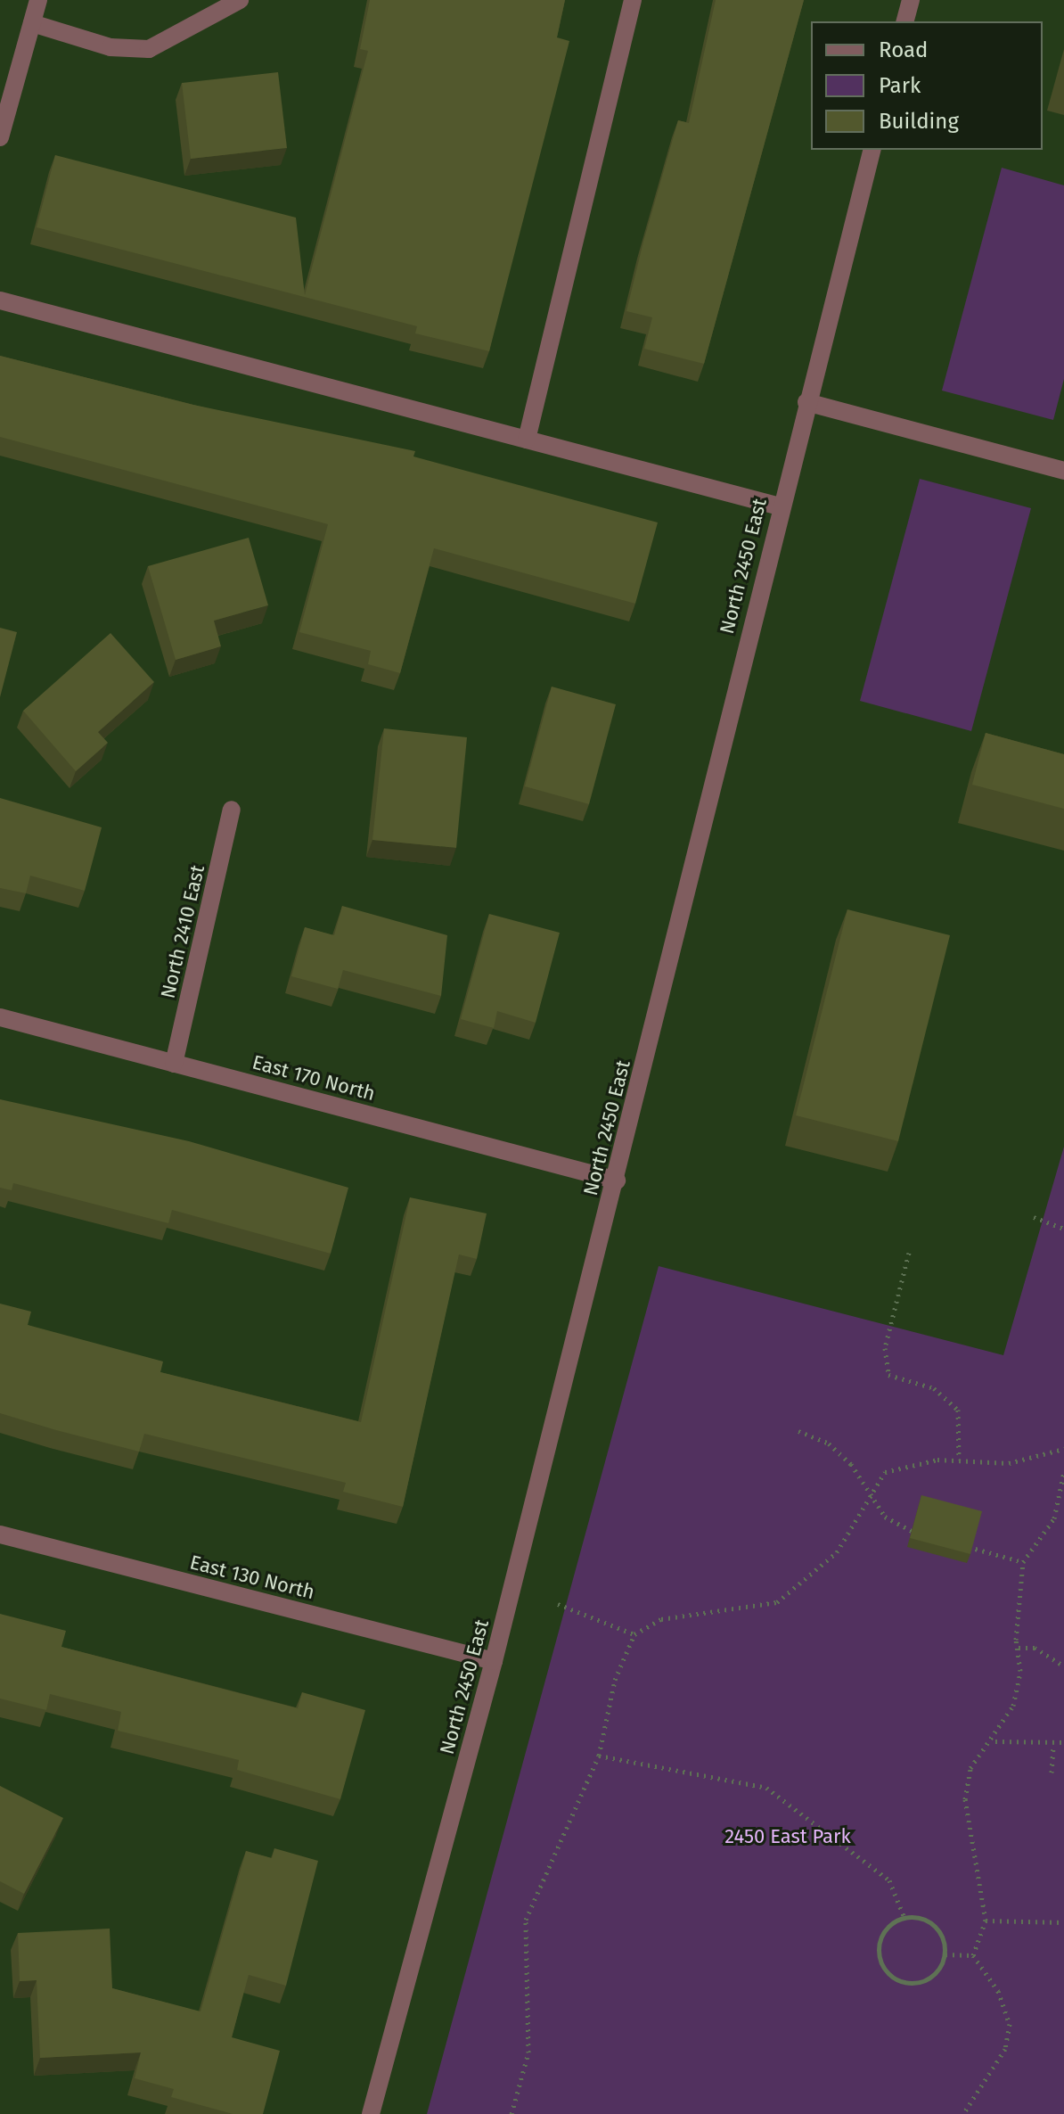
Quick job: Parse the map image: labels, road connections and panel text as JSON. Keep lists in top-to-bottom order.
{
  "streets": {
    "street": [
      "North 2450 East",
      "North 2410 East",
      "East 170 North",
      "East 130 North"
    ]
  },
  "crossings": [
    ["North 2450 East", "East 170 North"],
    ["North 2450 East", "East 130 North"],
    ["North 2410 East", "East 170 North"]
  ],
  "parks": ["2450 East Park"],
  "legend": ["Road", "Park", "Building"]
}
